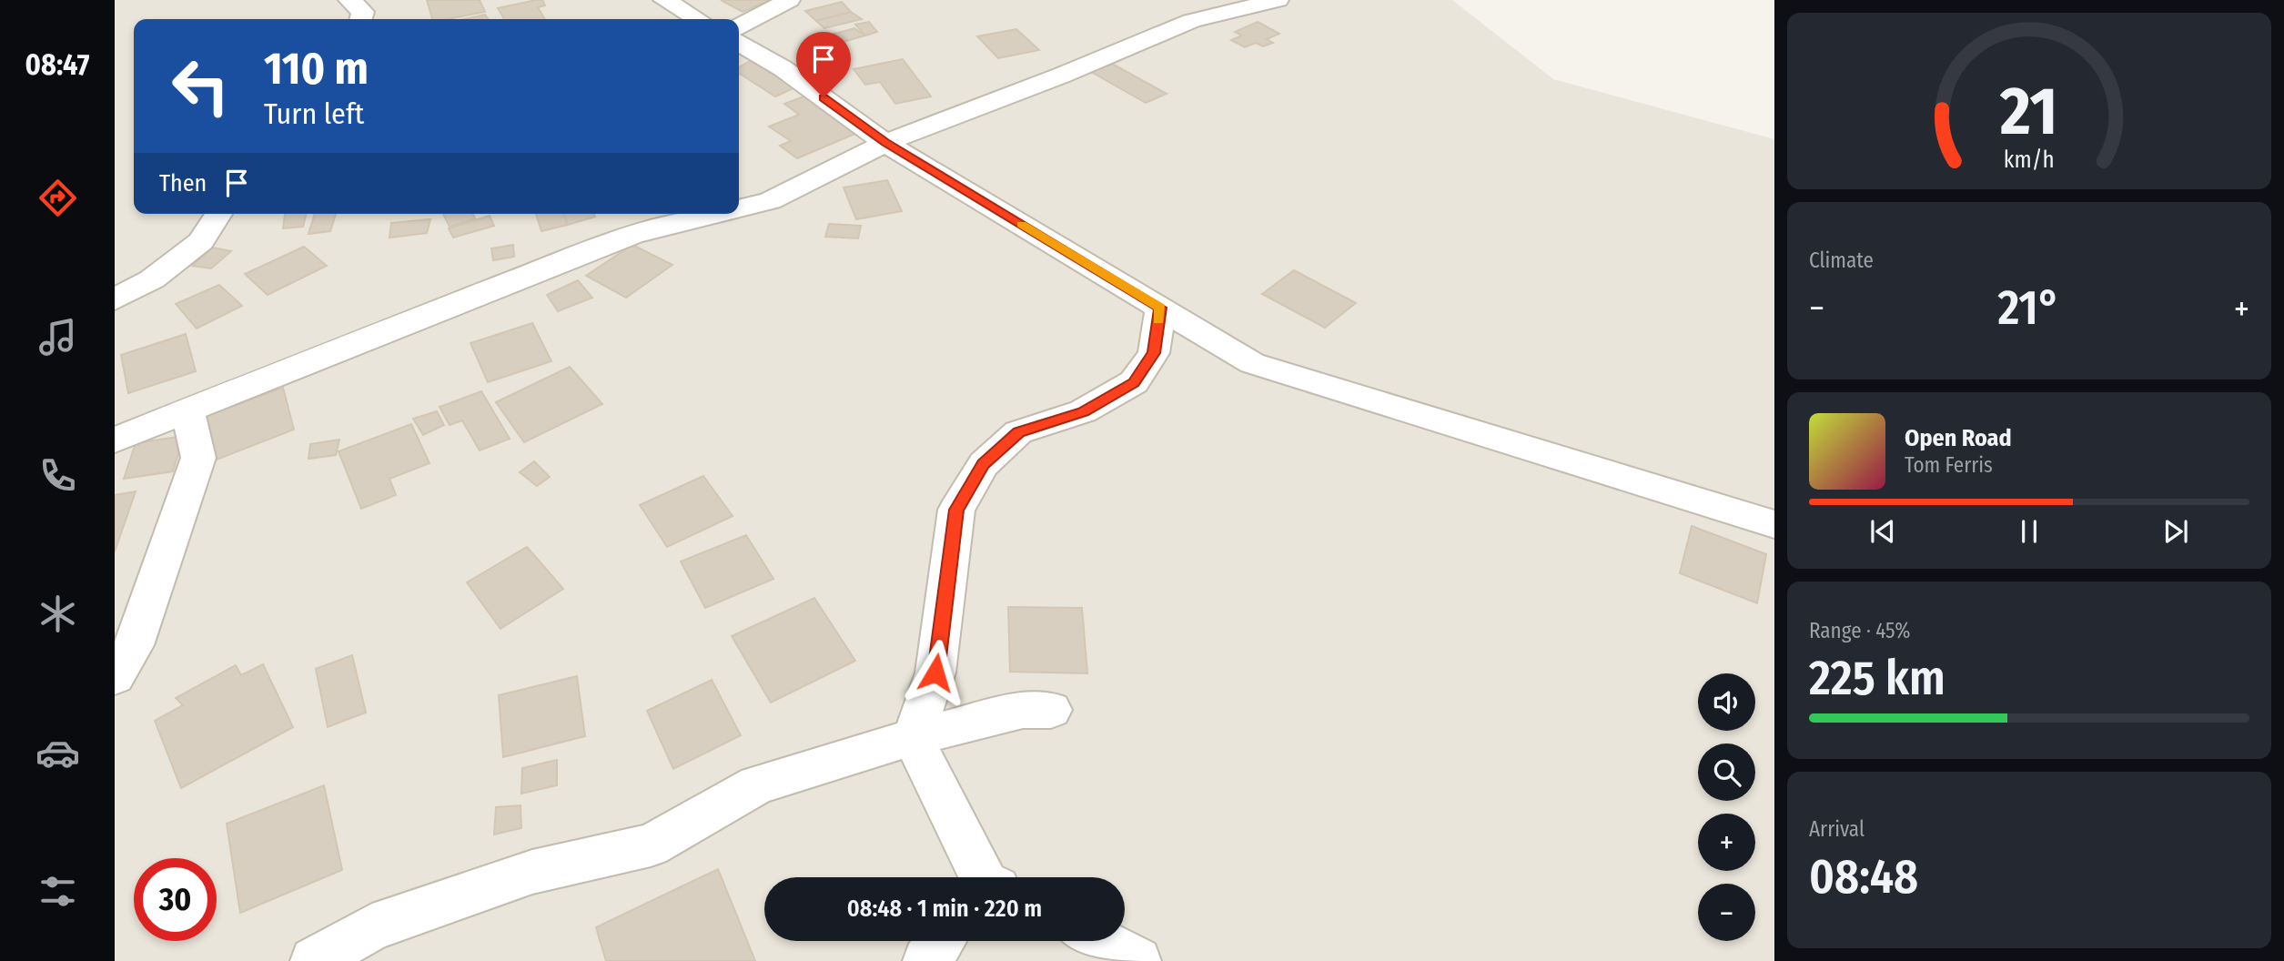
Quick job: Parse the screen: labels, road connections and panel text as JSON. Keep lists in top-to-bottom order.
{
  "page": {
    "tabs": "08:47",
    "turn": ["110 m", "Turn left"],
    "then": "Then",
    "tile": [
      "Climate",
      ["Range · 45%", "225 km"],
      ["Arrival", "08:48"]
    ],
    "heat": ["−", "21°", "+"],
    "song": ["Open Road", "Tom Ferris"],
    "map_buttons": ["+", "−"],
    "limit": "30",
    "trip": "08:48 · 1 min · 220 m",
    "gauge": ["21", "km/h"]
  }
}
